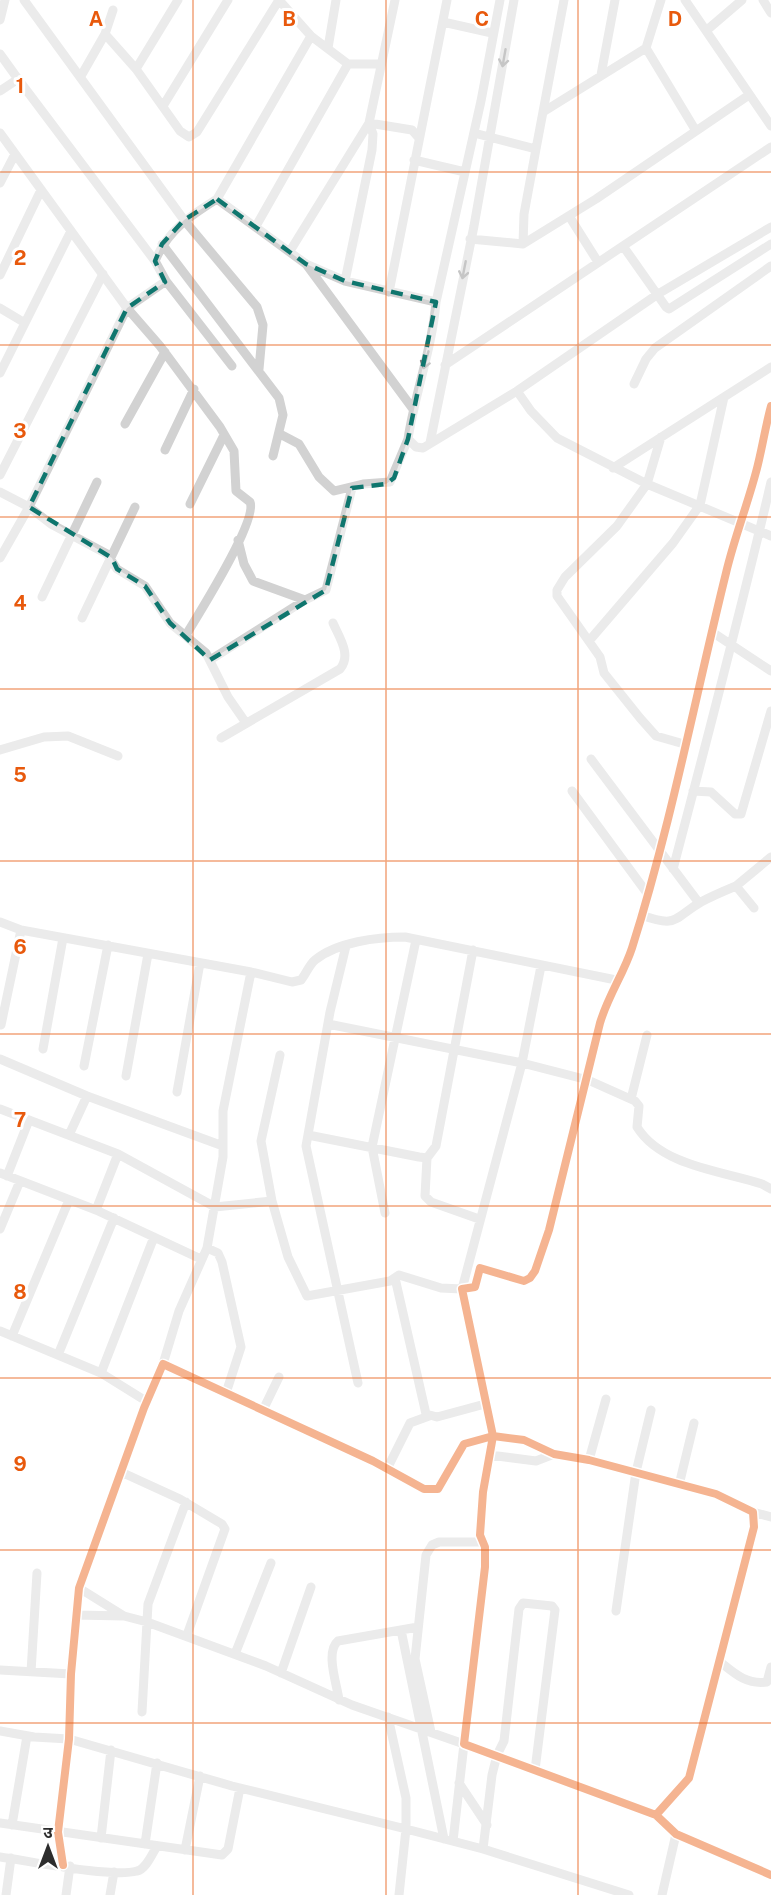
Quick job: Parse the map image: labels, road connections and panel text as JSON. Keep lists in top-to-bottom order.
{
  "north": "top",
  "grid": {
    "columns": [
      "A",
      "B",
      "C",
      "D"
    ],
    "rows": [
      "1",
      "2",
      "3",
      "4",
      "5",
      "6",
      "7",
      "8",
      "9"
    ]
  }
}
